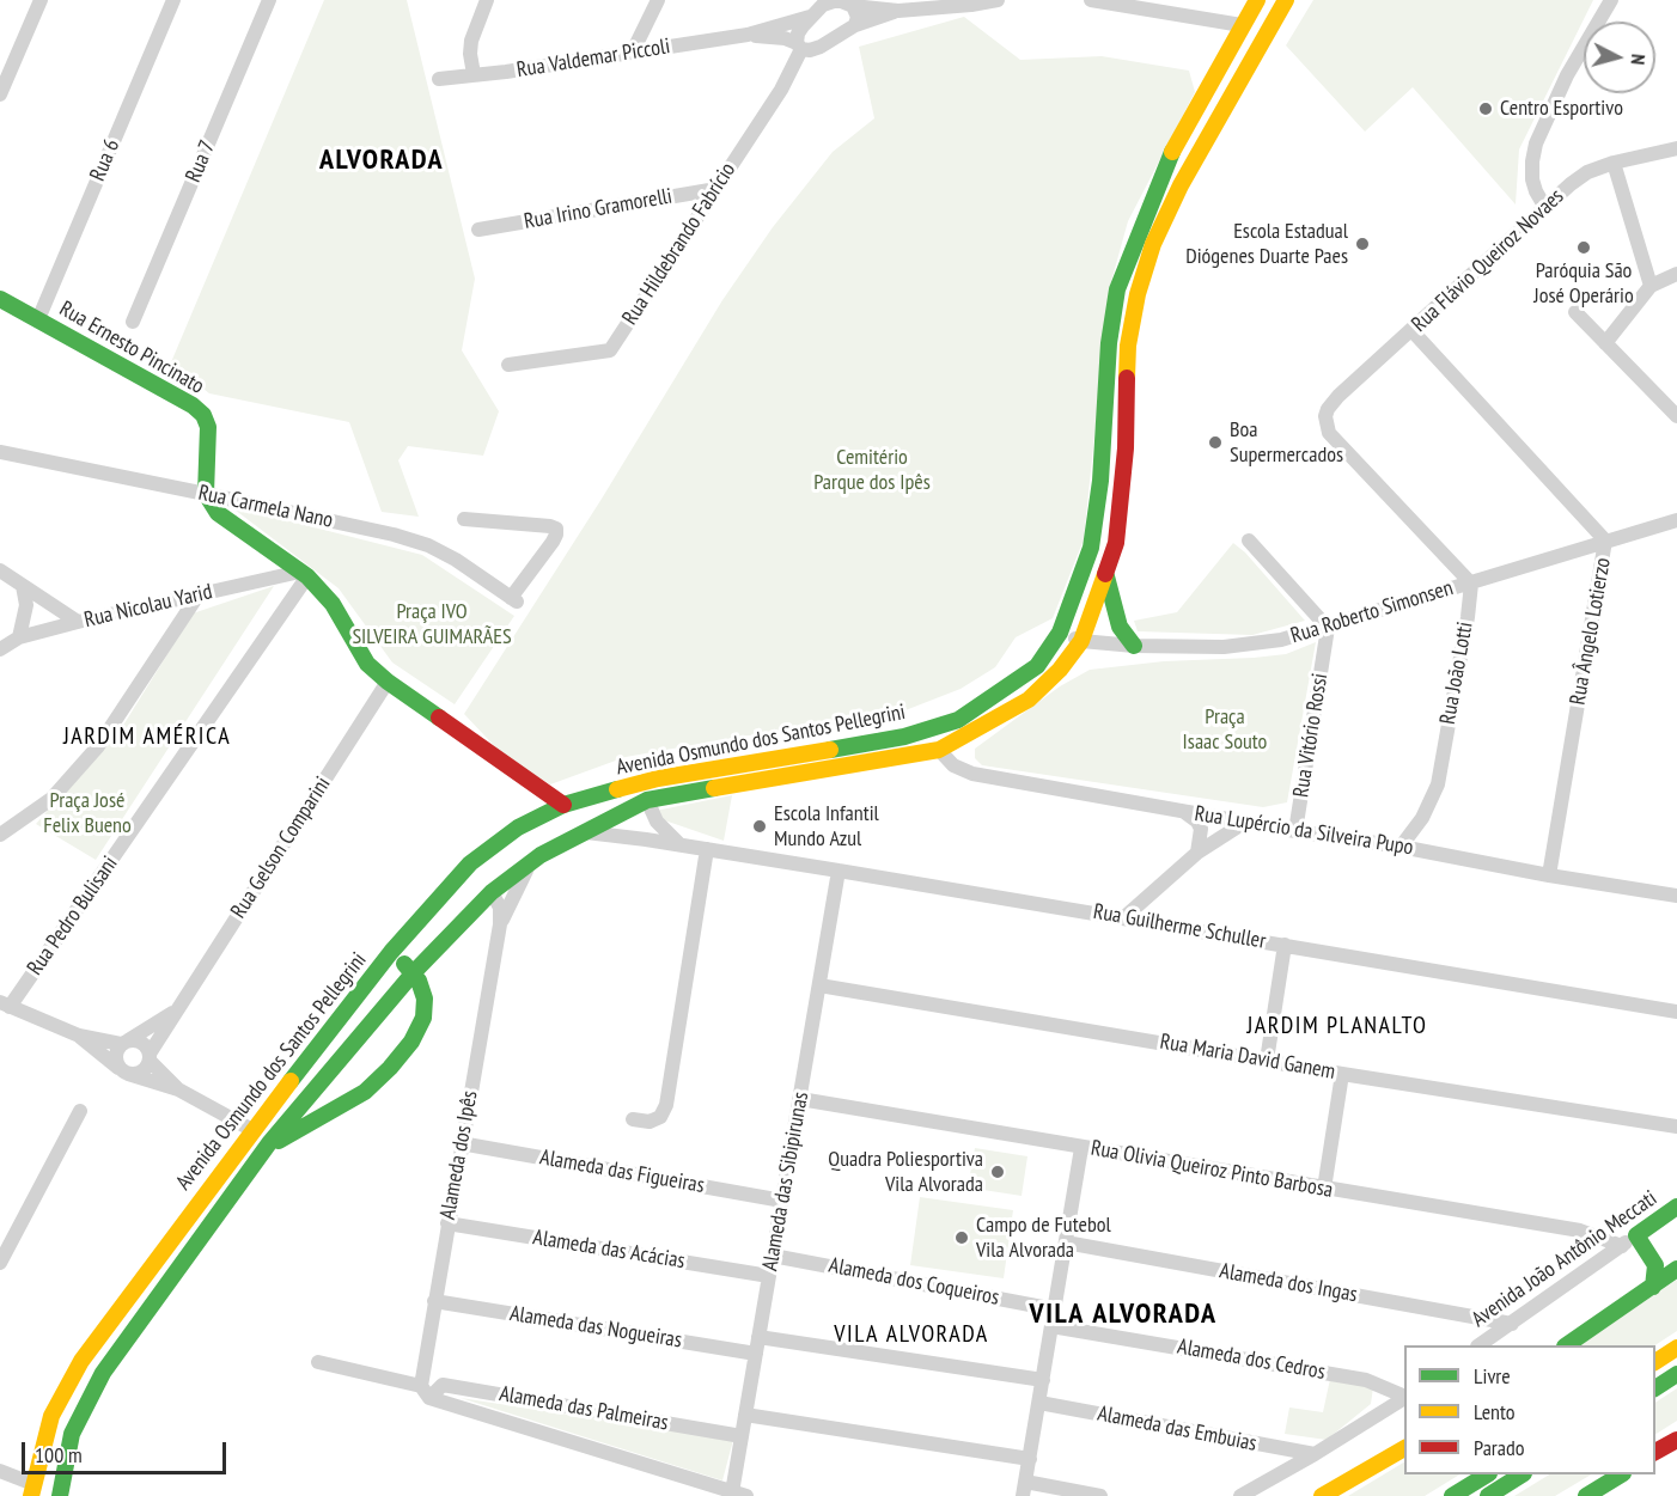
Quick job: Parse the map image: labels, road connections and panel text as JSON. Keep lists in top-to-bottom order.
{
  "streets": {
    "main road": ["Rua Ernesto Pincinato", "Avenida Osmundo dos Santos Pellegrini", "Avenida João Antônio Meccati"],
    "street": [
      "Rua Valdemar Piccoli",
      "Rua 6",
      "Rua 7",
      "Rua Irino Gramorelli",
      "Rua Hildebrando Fabrício",
      "Rua Flávio Queiroz Novaes",
      "Rua Carmela Nano",
      "Rua Nicolau Yarid",
      "Rua Roberto Simonsen",
      "Rua Ângelo Lotierzo",
      "Rua João Lotti",
      "Rua Vitório Rossi",
      "Rua Lupércio da Silveira Pupo",
      "Rua Gelson Comparini",
      "Rua Pedro Bulisani",
      "Rua Guilherme Schuller",
      "Rua Maria David Ganem",
      "Alameda dos Ipês",
      "Rua Olivia Queiroz Pinto Barbosa",
      "Alameda das Figueiras",
      "Alameda das Sibipirunas",
      "Alameda das Acácias",
      "Alameda dos Coqueiros",
      "Alameda dos Ingas",
      "Alameda das Nogueiras",
      "Alameda dos Cedros",
      "Alameda das Palmeiras",
      "Alameda das Embuias"
    ]
  },
  "crossings": [
    ["Rua Valdemar Piccoli", "Rua Hildebrando Fabrício"],
    ["Rua 6", "Rua Ernesto Pincinato"],
    ["Rua Irino Gramorelli", "Rua Hildebrando Fabrício"],
    ["Rua Flávio Queiroz Novaes", "Rua Roberto Simonsen"],
    ["Rua Flávio Queiroz Novaes", "Rua Ângelo Lotierzo"],
    ["Rua Flávio Queiroz Novaes", "Rua João Lotti"],
    ["Rua Ernesto Pincinato", "Rua Carmela Nano"],
    ["Rua Nicolau Yarid", "Rua Pedro Bulisani"],
    ["Rua Roberto Simonsen", "Rua Ângelo Lotierzo"],
    ["Rua Roberto Simonsen", "Rua João Lotti"],
    ["Rua Roberto Simonsen", "Rua Vitório Rossi"],
    ["Rua Roberto Simonsen", "Avenida Osmundo dos Santos Pellegrini"],
    ["Rua Ângelo Lotierzo", "Rua Lupércio da Silveira Pupo"],
    ["Rua João Lotti", "Rua Lupércio da Silveira Pupo"],
    ["Rua Vitório Rossi", "Rua Lupércio da Silveira Pupo"],
    ["Avenida Osmundo dos Santos Pellegrini", "Rua Lupércio da Silveira Pupo"],
    ["Avenida Osmundo dos Santos Pellegrini", "Rua Guilherme Schuller"],
    ["Avenida Osmundo dos Santos Pellegrini", "Alameda dos Ipês"],
    ["Rua Guilherme Schuller", "Alameda das Sibipirunas"],
    ["Rua Maria David Ganem", "Alameda das Sibipirunas"],
    ["Alameda dos Ipês", "Alameda das Figueiras"],
    ["Alameda dos Ipês", "Alameda das Acácias"],
    ["Alameda dos Ipês", "Alameda das Nogueiras"],
    ["Alameda dos Ipês", "Alameda das Palmeiras"],
    ["Rua Olivia Queiroz Pinto Barbosa", "Alameda das Sibipirunas"],
    ["Rua Olivia Queiroz Pinto Barbosa", "Avenida João Antônio Meccati"],
    ["Alameda das Figueiras", "Alameda das Sibipirunas"],
    ["Alameda das Sibipirunas", "Alameda das Acácias"],
    ["Alameda das Sibipirunas", "Alameda dos Coqueiros"],
    ["Alameda das Sibipirunas", "Alameda das Nogueiras"],
    ["Alameda das Sibipirunas", "Alameda das Palmeiras"],
    ["Avenida João Antônio Meccati", "Alameda dos Ingas"]
  ],
  "districts": [
    "ALVORADA",
    "JARDIM AMÉRICA",
    "JARDIM PLANALTO",
    "VILA ALVORADA",
    "VILA ALVORADA"
  ],
  "parks": [
    "Cemitério Parque dos Ipês",
    "Praça IVO SILVEIRA GUIMARÃES",
    "Praça Isaac Souto",
    "Praça José Felix Bueno"
  ],
  "places": [
    "Centro Esportivo",
    "Escola Estadual Diógenes Duarte Paes",
    "Paróquia São José Operário",
    "Boa Supermercados",
    "Escola Infantil Mundo Azul",
    "Quadra Poliesportiva Vila Alvorada",
    "Campo de Futebol Vila Alvorada"
  ],
  "legend": ["Livre", "Lento", "Parado"],
  "scale_bar": "100 m",
  "north": "right"
}
